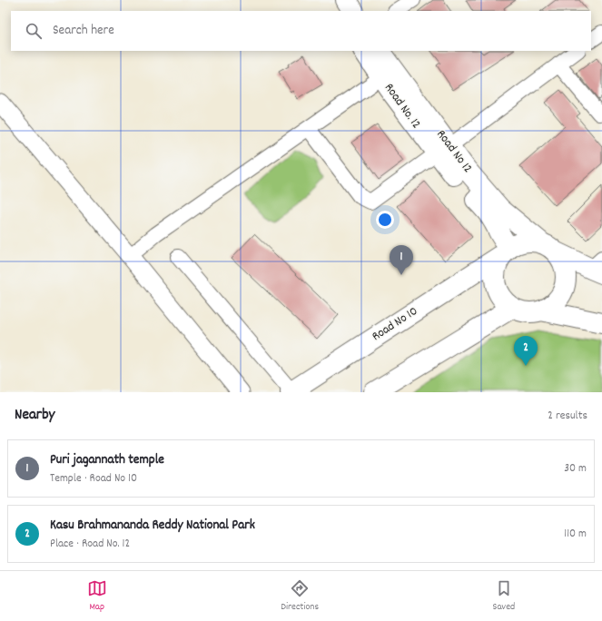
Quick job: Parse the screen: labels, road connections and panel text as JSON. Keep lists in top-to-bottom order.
{
  "streets": {
    "main road": ["Road No. 12", "Road No 12", "Road No 10"]
  },
  "crossings": [
    ["Road No. 12", "Road No 12"],
    ["Road No. 12", "Road No 10"],
    ["Road No 12", "Road No 10"]
  ],
  "page": {
    "search": "Search here",
    "pins": ["1", "2"],
    "heading": ["Nearby", "2 results"],
    "list": [
      {
        "mark": "1",
        "name": "Puri jagannath temple",
        "note": "Temple · Road No 10",
        "value": "30 m"
      },
      {
        "mark": "2",
        "name": "Kasu Brahmananda Reddy National Park",
        "note": "Place · Road No. 12",
        "value": "110 m"
      }
    ],
    "nav": ["Map", "Directions", "Saved"]
  }
}
